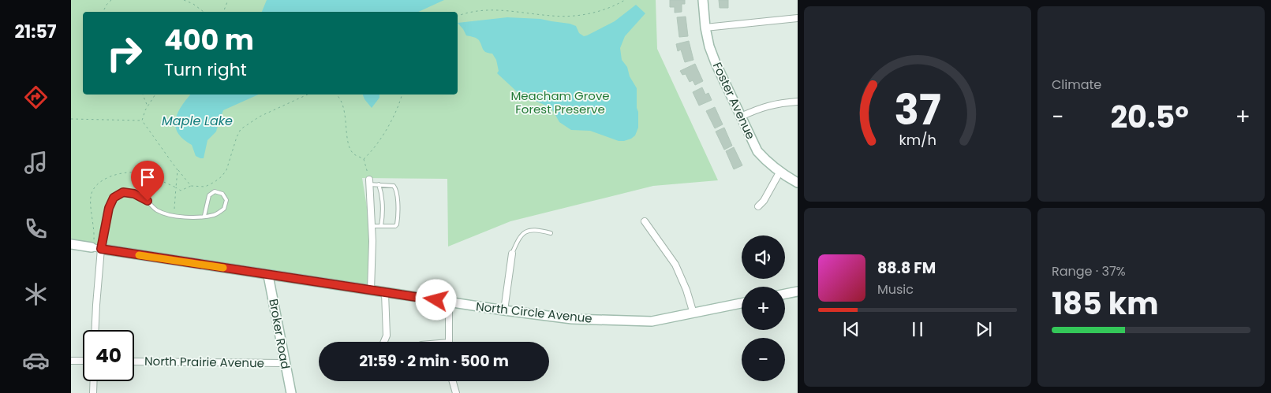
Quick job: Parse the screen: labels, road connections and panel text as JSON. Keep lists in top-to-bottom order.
{
  "streets": {
    "street": [
      "Foster Avenue",
      "North Circle Avenue",
      "Broker Road",
      "North Prairie Avenue"
    ]
  },
  "crossings": [
    ["North Circle Avenue", "Broker Road"],
    ["Broker Road", "North Prairie Avenue"]
  ],
  "water": ["Maple Lake"],
  "parks": ["Meacham Grove Forest Preserve"],
  "page": {
    "tabs": "21:57",
    "tile": [
      "Climate",
      ["Range · 37%", "185 km"]
    ],
    "turn": ["400 m", "Turn right"],
    "heat": ["−", "20.5°", "+"],
    "map_buttons": ["+", "−"],
    "song": ["88.8 FM", "Music"],
    "limit": "40",
    "trip": "21:59 · 2 min · 500 m",
    "gauge": ["37", "km/h"]
  }
}
